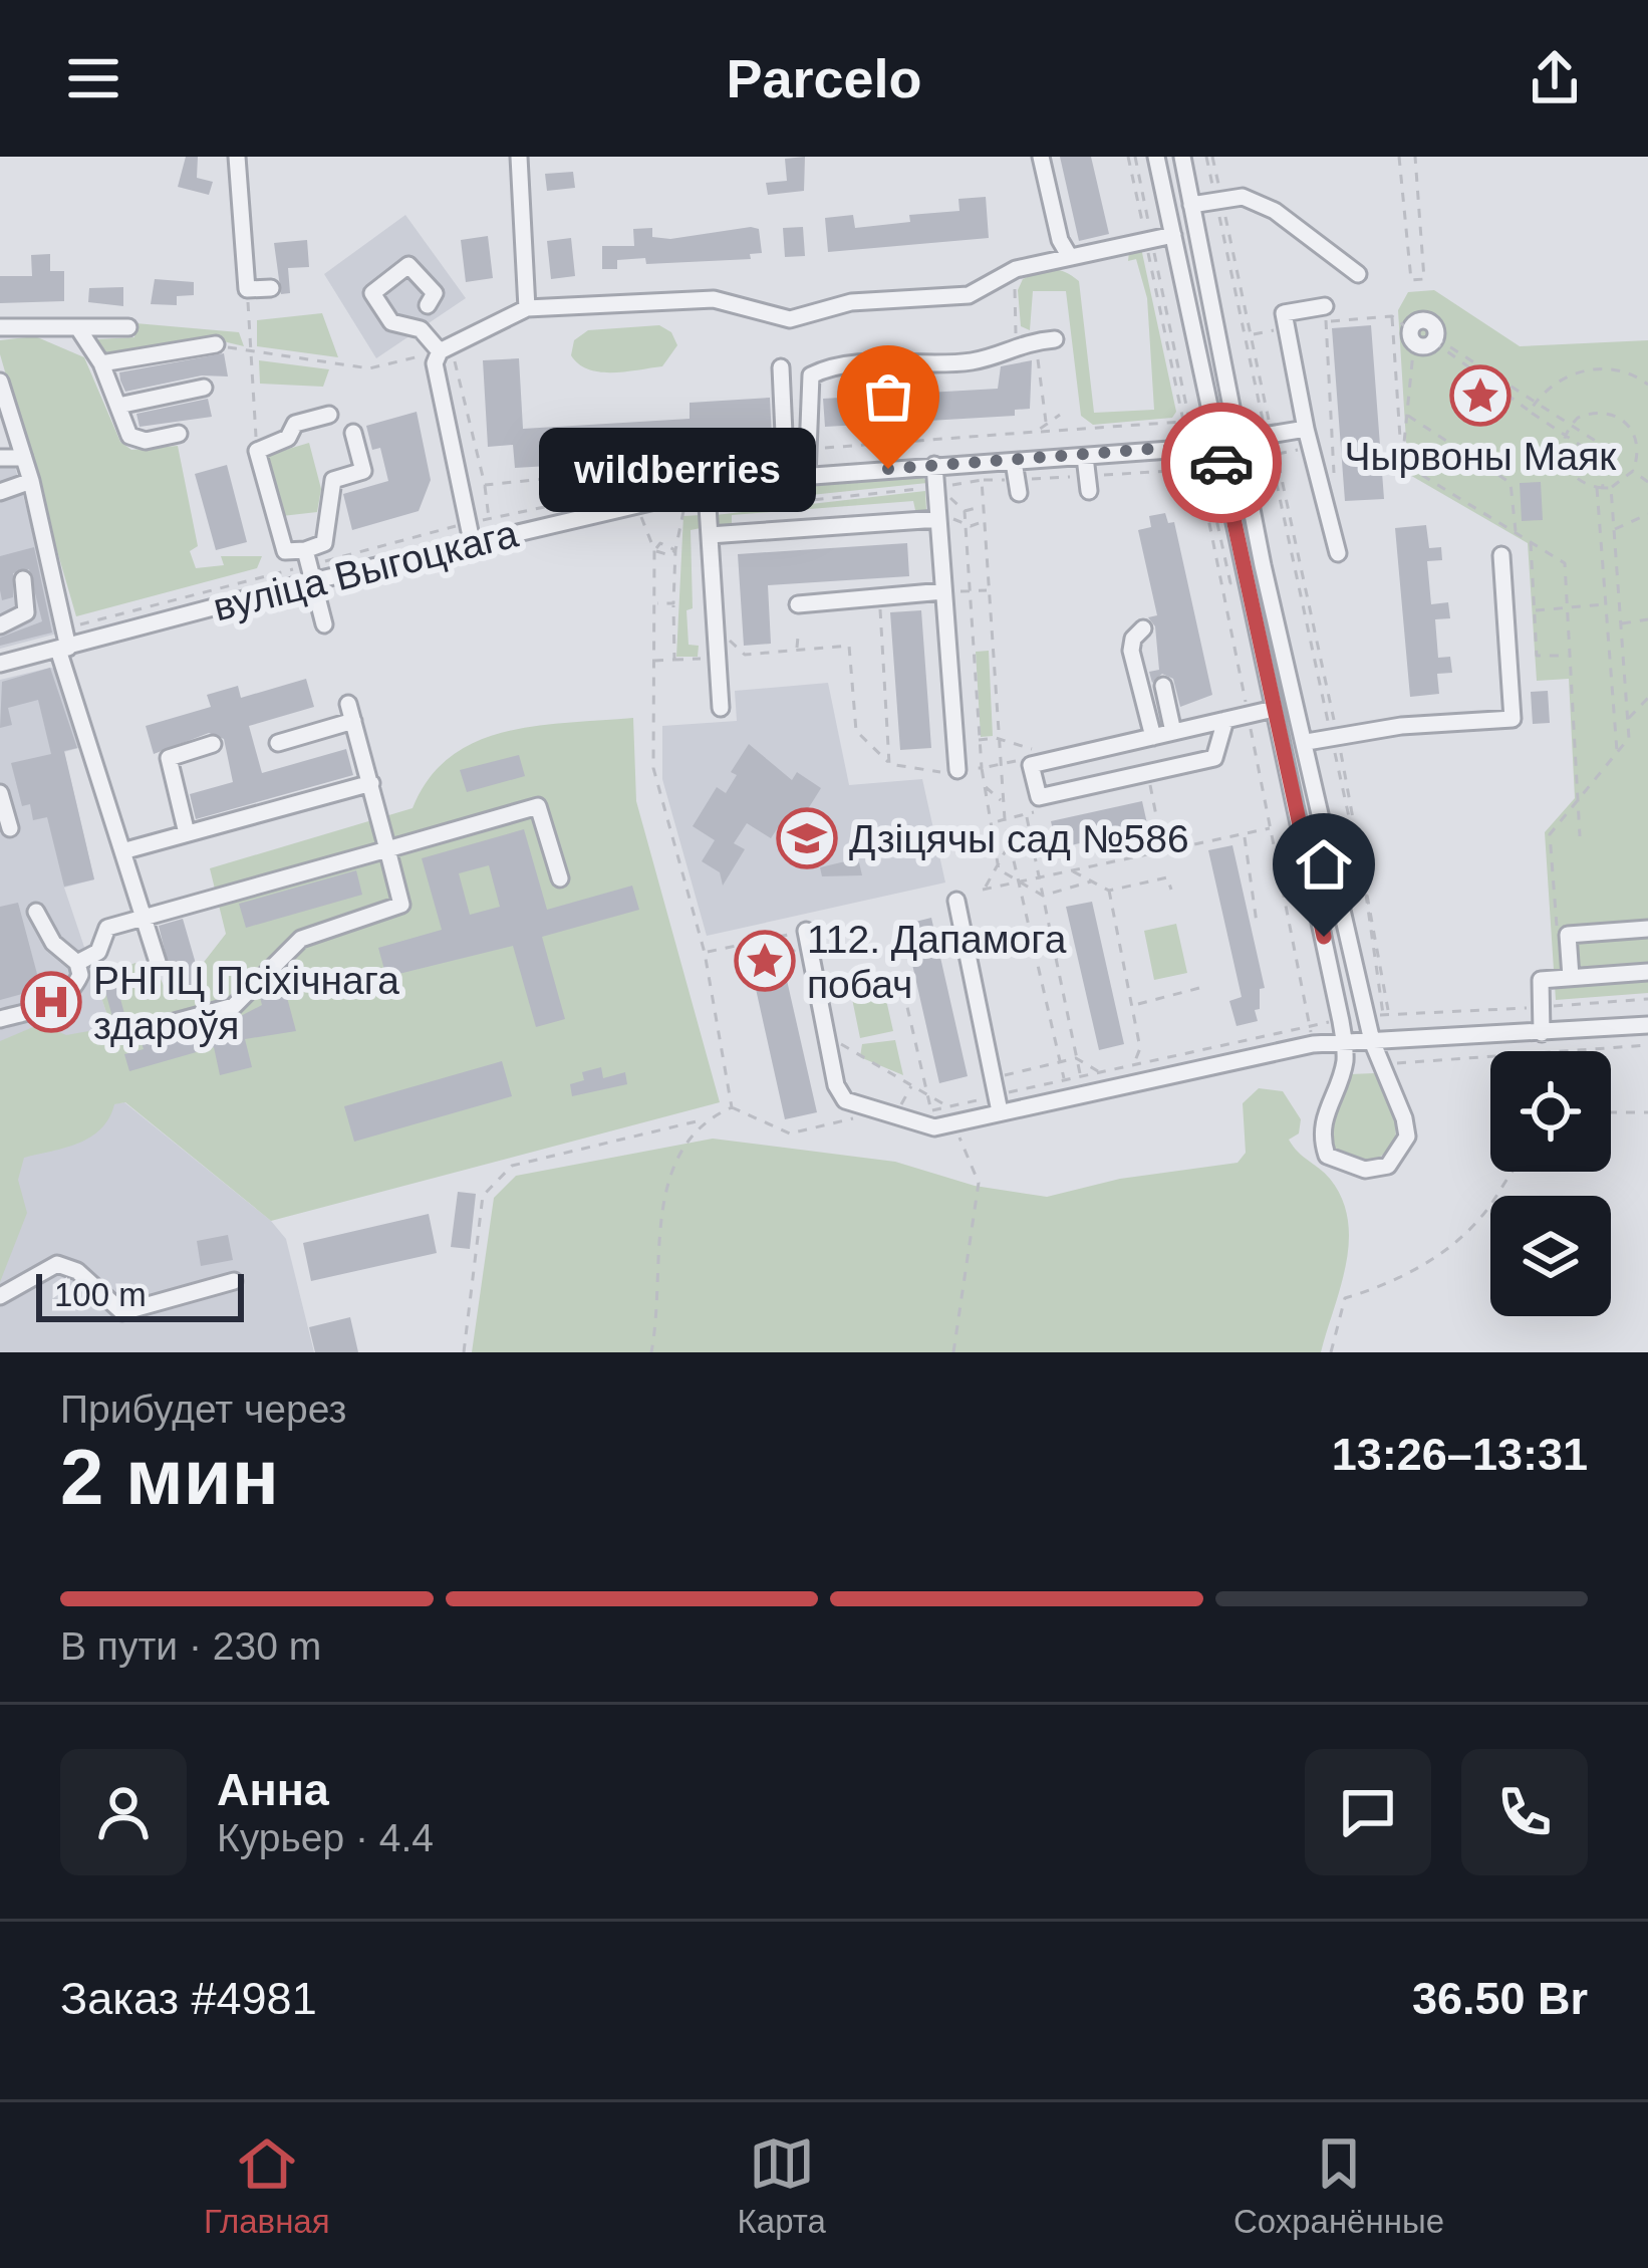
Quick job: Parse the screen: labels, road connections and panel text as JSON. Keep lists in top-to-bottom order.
{
  "streets": {
    "street": ["вуліца Выгоцкага"]
  },
  "places": {
    "place": ["Чырвоны Маяк", "112. Дапамога побач"],
    "other": ["wildberries"],
    "school or university": ["Дзіцячы сад №586"],
    "hospital": ["РНПЦ Псіхічнага здароўя"]
  },
  "scale_bar": "100 m",
  "page": {
    "header": "Parcelo",
    "bubble": "wildberries",
    "scale": "100 m",
    "heading": ["2 мин", "Прибудет через", "13:26–13:31"],
    "panel": [
      "Анна",
      "Курьер · 4.4",
      "Заказ #4981",
      "36.50 Br"
    ],
    "bar": "В пути · 230 m",
    "tabs": ["Главная", "Карта", "Сохранённые"]
  }
}
